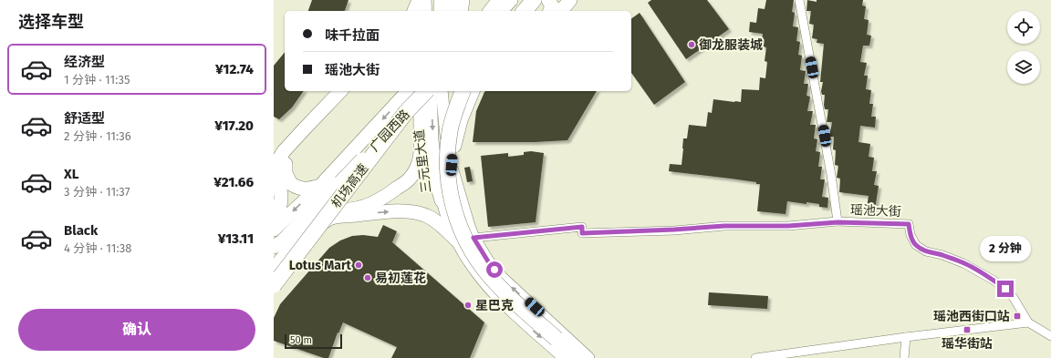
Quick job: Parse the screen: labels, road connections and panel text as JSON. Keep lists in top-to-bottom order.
{
  "streets": {
    "highway": ["机场高速"],
    "main road": ["广园西路", "三元里大道"],
    "street": ["瑶池大街"]
  },
  "places": {
    "other": [
      "御龙服装城",
      "Lotus Mart",
      "易初莲花",
      "星巴克"
    ],
    "transit": ["瑶池西街口站", "瑶华街站"]
  },
  "scale_bar": "50 m",
  "page": {
    "heading": "选择车型",
    "banner": ["味千拉面", "瑶池大街"],
    "list": [
      {
        "name": "经济型",
        "note": "1 分钟 · 11:35",
        "value": "¥12.74"
      },
      {
        "name": "舒适型",
        "note": "2 分钟 · 11:36",
        "value": "¥17.20"
      },
      {
        "name": "XL",
        "note": "3 分钟 · 11:37",
        "value": "¥21.66"
      },
      {
        "name": "Black",
        "note": "4 分钟 · 11:38",
        "value": "¥13.11"
      }
    ],
    "bubble": "2 分钟",
    "buttons": "确认",
    "scale": "50 m"
  }
}
